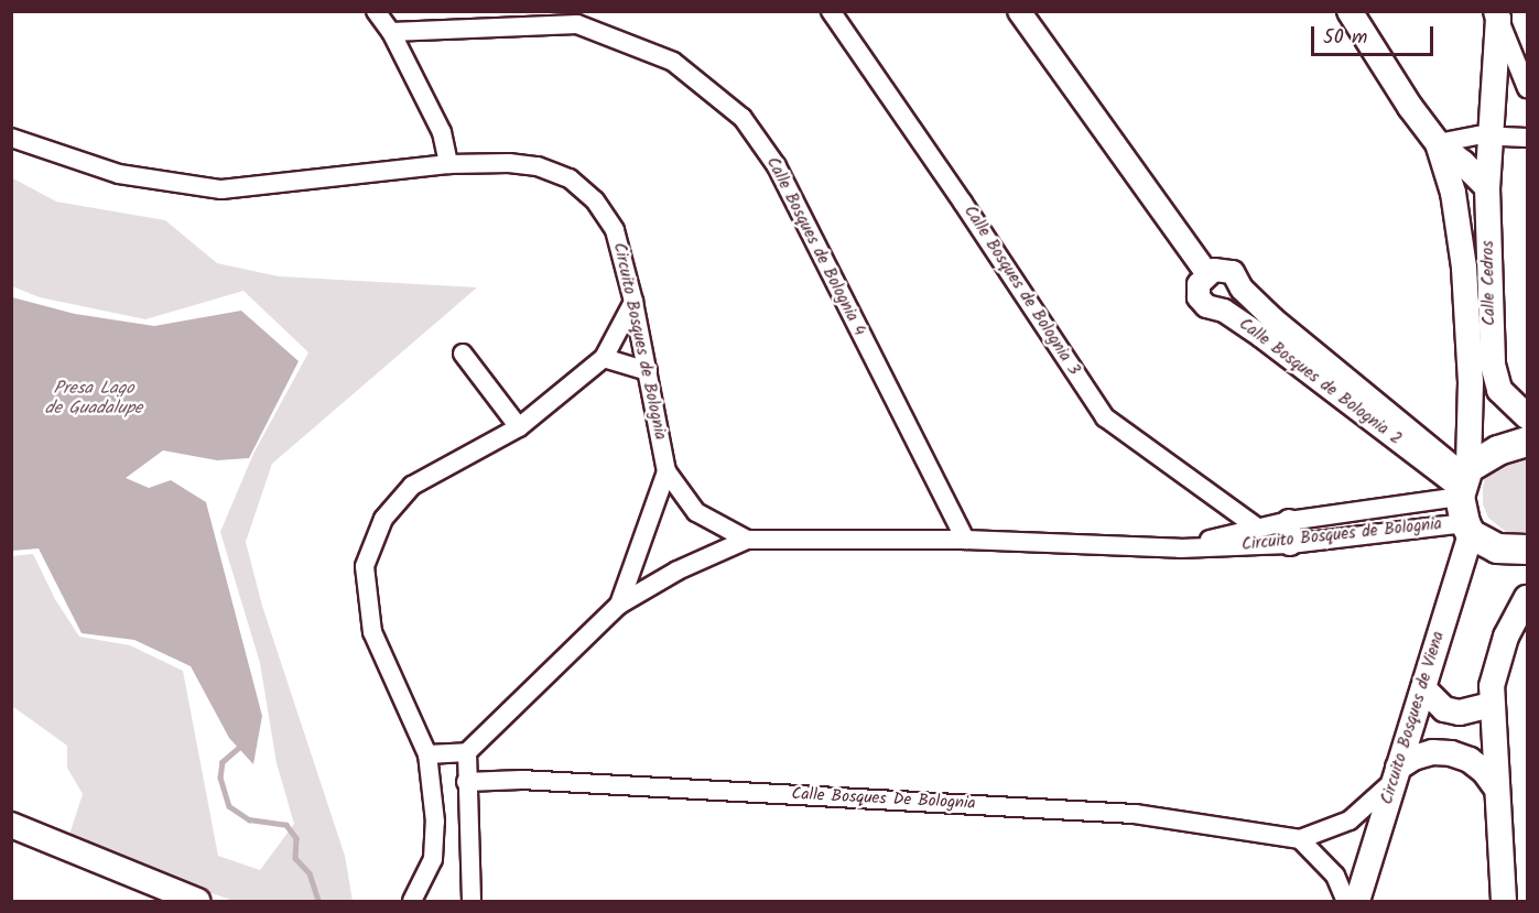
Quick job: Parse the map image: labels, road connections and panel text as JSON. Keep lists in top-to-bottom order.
{
  "streets": {
    "main road": ["Calle Cedros", "Circuito Bosques de Viena"],
    "street": [
      "Calle Bosques de Bolognia 4",
      "Calle Bosques de Bolognia 3",
      "Circuito Bosques de Bolognia",
      "Calle Bosques de Bolognia 2",
      "Calle Bosques De Bolognia"
    ]
  },
  "crossings": [
    ["Calle Bosques de Bolognia 4", "Circuito Bosques de Bolognia"],
    ["Calle Bosques de Bolognia 3", "Circuito Bosques de Bolognia"],
    ["Circuito Bosques de Bolognia", "Calle Bosques de Bolognia 2"],
    ["Circuito Bosques de Bolognia", "Circuito Bosques de Viena"],
    ["Calle Bosques de Bolognia 2", "Circuito Bosques de Viena"],
    ["Circuito Bosques de Viena", "Calle Bosques De Bolognia"]
  ],
  "water": ["Presa Lago de Guadalupe"],
  "scale_bar": "50 m"
}
